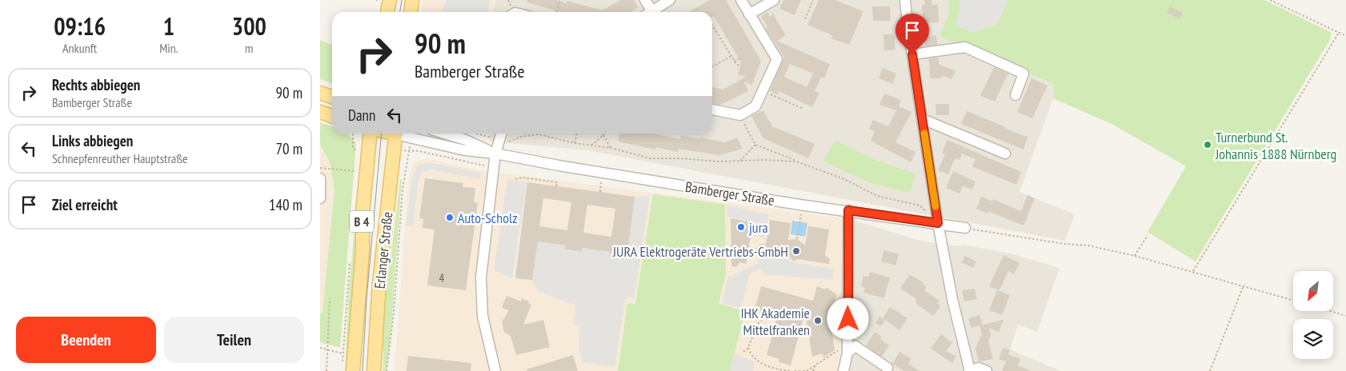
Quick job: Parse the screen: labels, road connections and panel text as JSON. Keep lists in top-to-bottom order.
{
  "streets": {
    "main road": ["B 4", "Erlanger Straße"],
    "street": ["Bamberger Straße"]
  },
  "places": [
    "Turnerbund St. Johannis 1888 Nürnberg",
    "Auto-Scholz",
    "jura",
    "JURA Elektrogeräte Vertriebs-GmbH",
    "IHK Akademie Mittelfranken"
  ],
  "house_numbers": ["4"],
  "north": "bottom left",
  "page": {
    "eta": [
      "09:16",
      "Ankunft",
      "1",
      "Min.",
      "300",
      "m"
    ],
    "turn": ["90 m", "Bamberger Straße"],
    "list": [
      {
        "name": "Rechts abbiegen",
        "note": "Bamberger Straße",
        "value": "90 m"
      },
      {
        "name": "Links abbiegen",
        "note": "Schnepfenreuther Hauptstraße",
        "value": "70 m"
      },
      {
        "name": "Ziel erreicht",
        "value": "140 m"
      }
    ],
    "then": "Dann",
    "buttons": ["Beenden", "Teilen"]
  }
}
